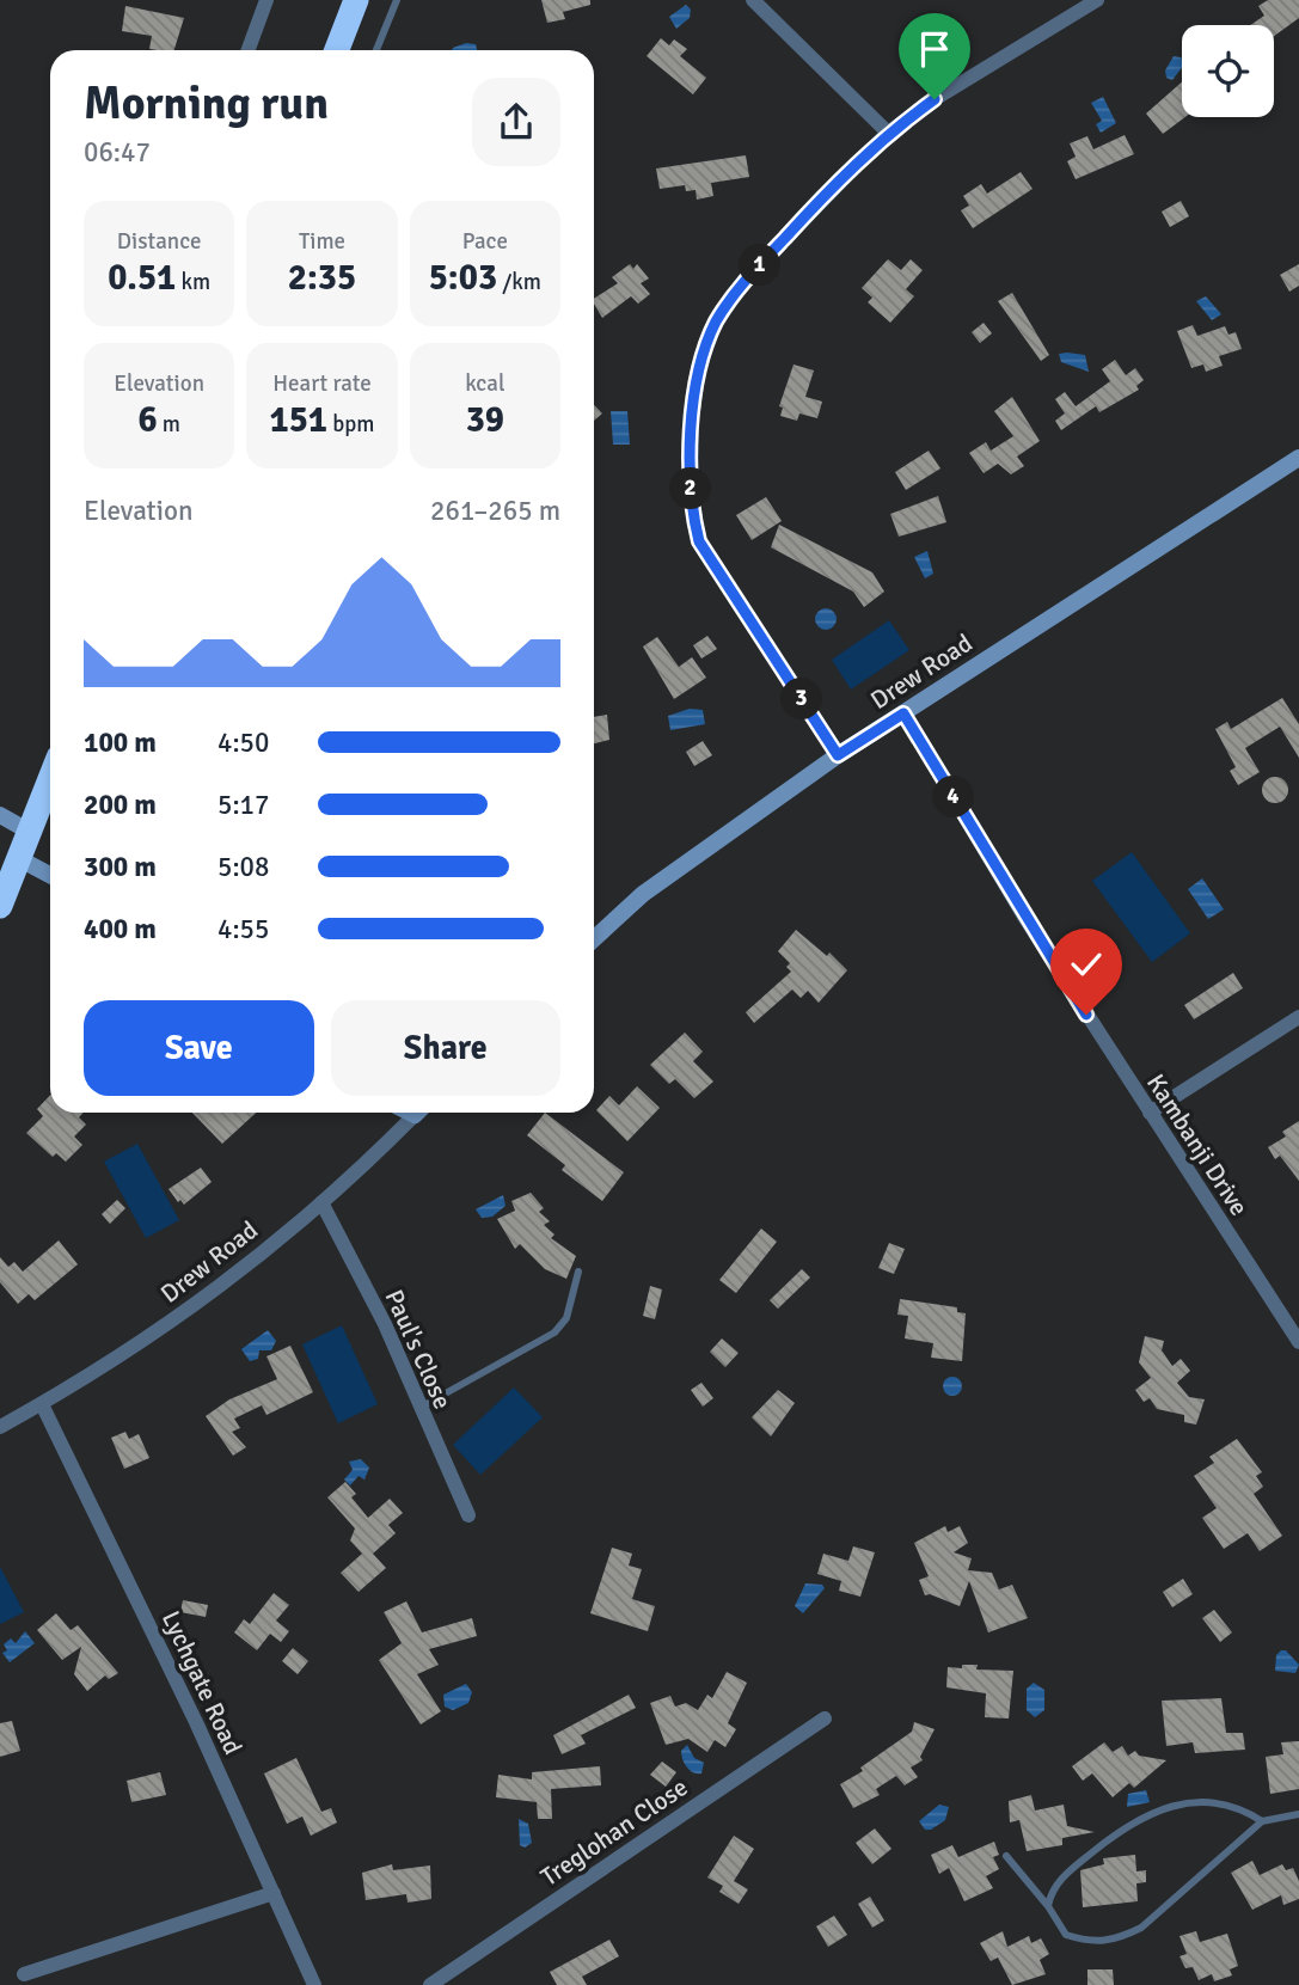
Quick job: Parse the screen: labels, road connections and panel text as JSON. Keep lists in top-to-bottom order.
{
  "streets": {
    "street": [
      "Drew Road",
      "Kambanji Drive",
      "Paul's Close",
      "Lychgate Road",
      "Treglohan Close"
    ]
  },
  "crossings": [
    ["Drew Road", "Kambanji Drive"],
    ["Drew Road", "Paul's Close"],
    ["Drew Road", "Lychgate Road"]
  ],
  "page": {
    "heading": ["Morning run", "06:47"],
    "stats": [
      ["Distance", "0.51 km"],
      ["Time", "2:35"],
      ["Pace", "5:03 /km"],
      ["Elevation", "6 m"],
      ["Heart rate", "151 bpm"],
      ["kcal", "39"]
    ],
    "pins": [
      "1",
      "2",
      "3",
      "4"
    ],
    "chart": ["Elevation", "261–265 m"],
    "list": [
      {
        "name": "100 m",
        "note": "4:50"
      },
      {
        "name": "200 m",
        "note": "5:17"
      },
      {
        "name": "300 m",
        "note": "5:08"
      },
      {
        "name": "400 m",
        "note": "4:55"
      }
    ],
    "buttons": ["Save", "Share"]
  }
}
